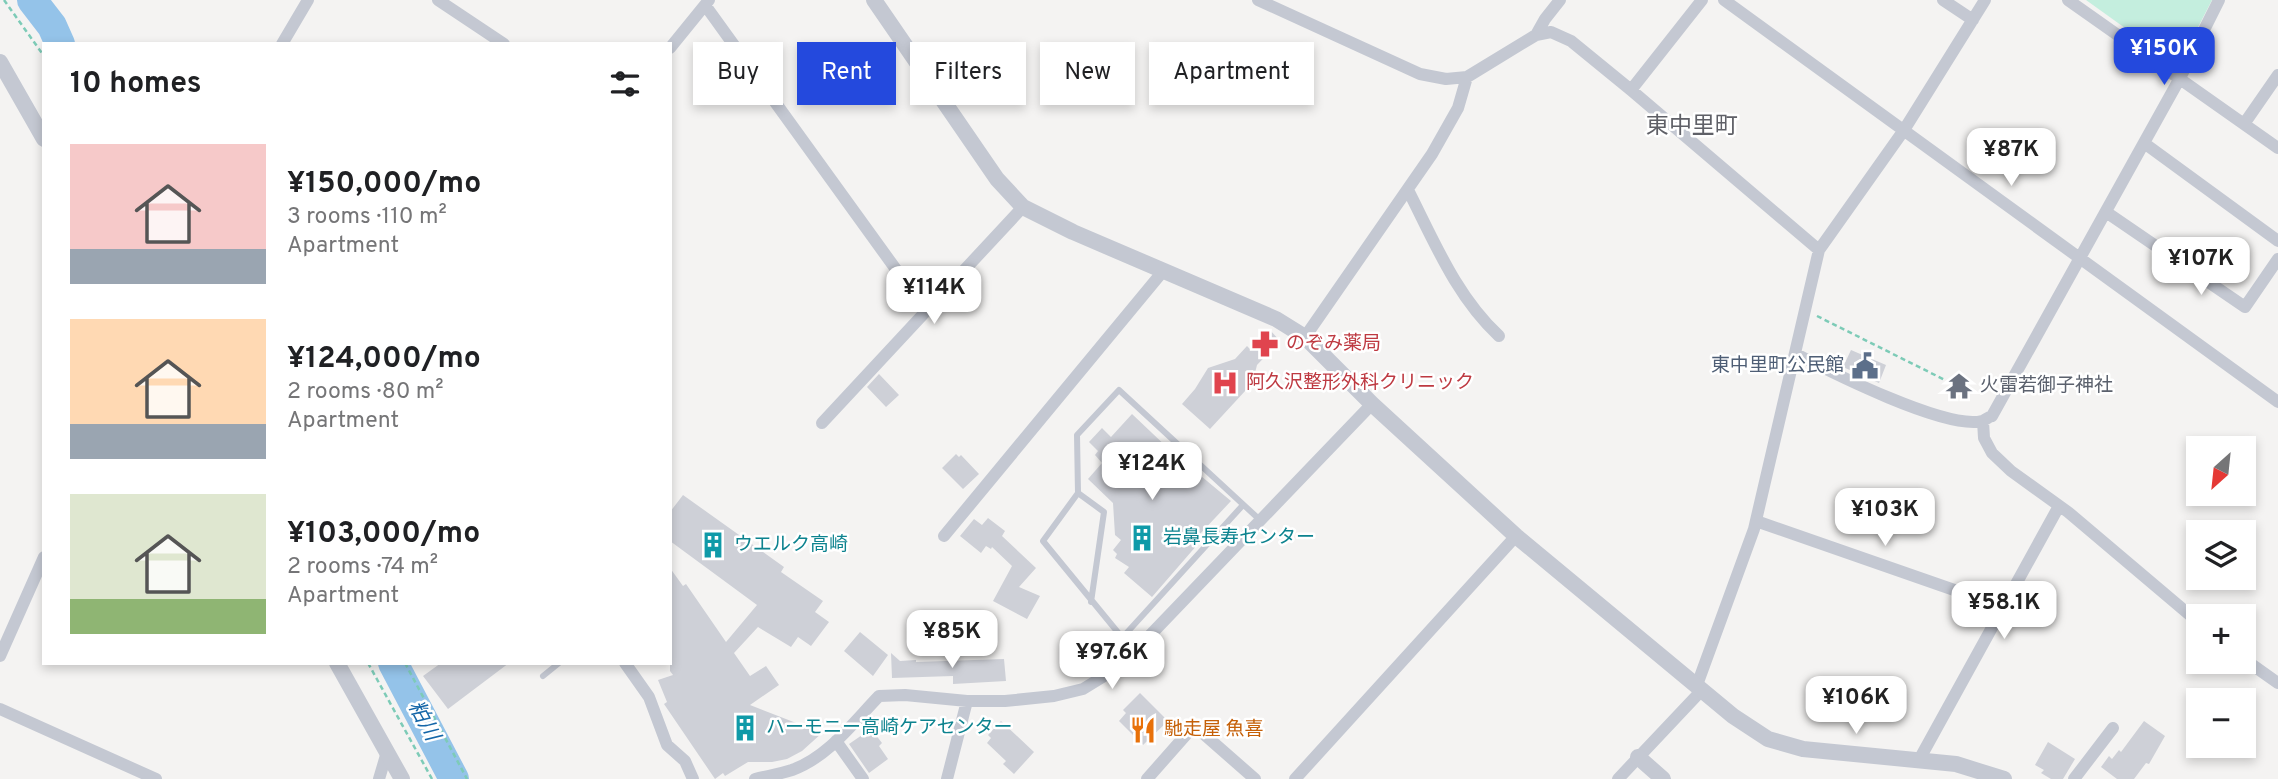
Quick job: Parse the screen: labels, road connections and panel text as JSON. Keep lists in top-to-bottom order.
{
  "districts": ["東中里町"],
  "water": ["粕川"],
  "places": {
    "pharmacy": ["のぞみ薬局"],
    "public building": ["東中里町公民館"],
    "hospital": ["阿久沢整形外科クリニック"],
    "temple": ["火雷若御子神社"],
    "building": ["岩鼻長寿センター", "ウエルク高崎", "ハーモニー高崎ケアセンター"],
    "restaurant": ["馳走屋 魚喜"]
  },
  "north": "bottom left",
  "page": {
    "price": [
      "¥150K",
      "¥87K",
      "¥107K",
      "¥114K",
      "¥124K",
      "¥103K",
      "¥58.1K",
      "¥85K",
      "¥97.6K",
      "¥106K"
    ],
    "chip": [
      "Buy",
      "Rent",
      "Filters",
      "New",
      "Apartment"
    ],
    "heading": "10 homes",
    "list": [
      {
        "name": "¥150,000/mo",
        "note": "3 rooms · 110 m² · Apartment"
      },
      {
        "name": "¥124,000/mo",
        "note": "2 rooms · 80 m² · Apartment"
      },
      {
        "name": "¥103,000/mo",
        "note": "2 rooms · 74 m² · Apartment"
      }
    ],
    "map_buttons": ["+", "−"]
  }
}
